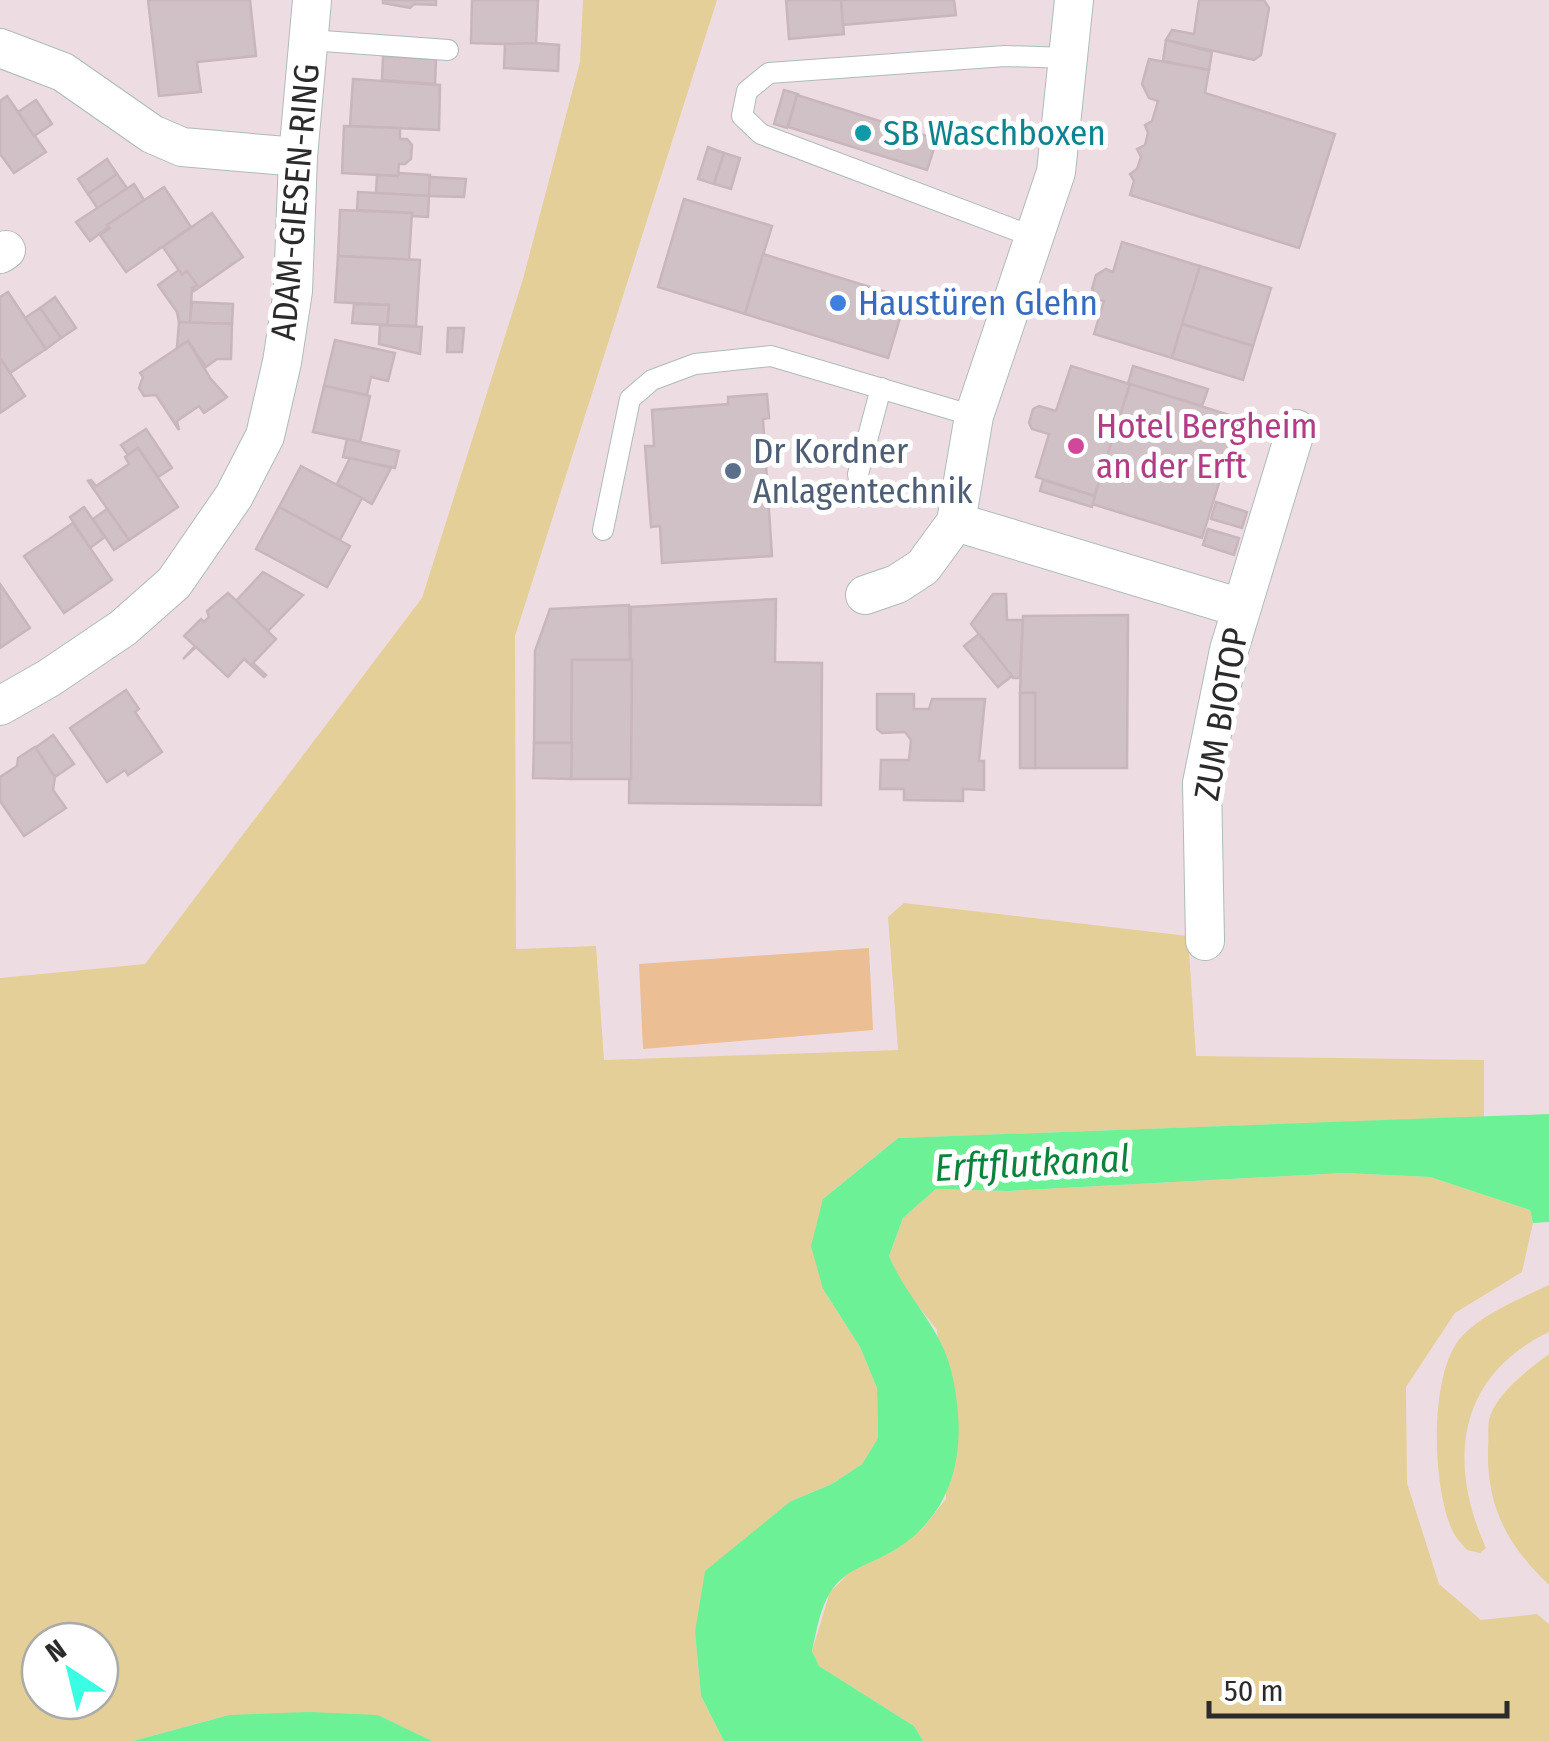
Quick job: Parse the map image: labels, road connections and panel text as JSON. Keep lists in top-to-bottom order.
{
  "streets": {
    "street": ["ADAM-GIESEN-RING", "ZUM BIOTOP"]
  },
  "water": ["Erftflutkanal"],
  "places": [
    "SB Waschboxen",
    "Haustüren Glehn",
    "Hotel Bergheim an der Erft",
    "Dr Kordner Anlagentechnik"
  ],
  "scale_bar": "50 m",
  "north": "top left"
}
